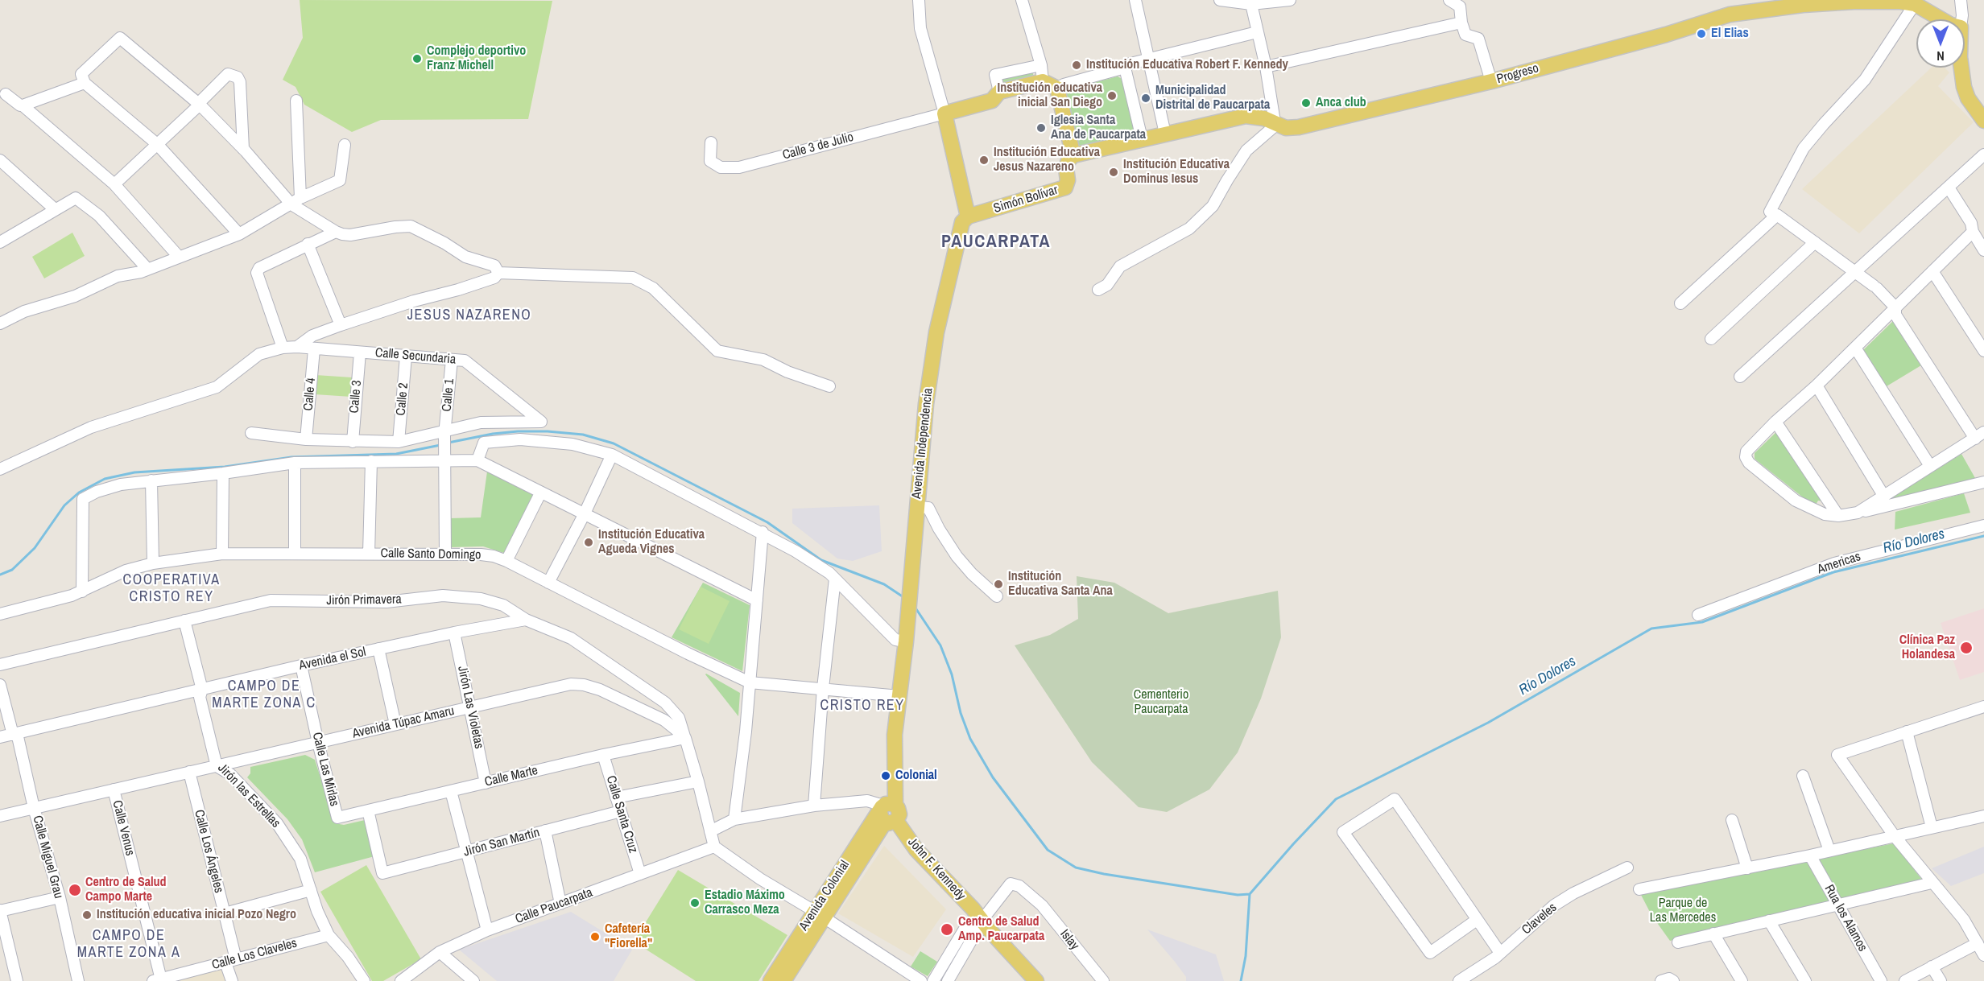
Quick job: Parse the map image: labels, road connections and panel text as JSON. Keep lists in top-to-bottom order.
{
  "streets": {
    "main road": [
      "Progreso",
      "Simón Bolívar",
      "Avenida Independencia",
      "John F. Kennedy",
      "Avenida Colonial"
    ],
    "street": [
      "Calle 3 de Julio",
      "Calle Secundaria",
      "Calle 4",
      "Calle 1",
      "Calle 3",
      "Calle 2",
      "Calle Santo Domingo",
      "Americas",
      "Jirón Primavera",
      "Avenida el Sol",
      "Jirón Las Violetas",
      "Avenida Túpac Amaru",
      "Calle Las Mirlas",
      "Calle Marte",
      "Jirón las Estrellas",
      "Calle Santa Cruz",
      "Calle Venus",
      "Jirón San Martín",
      "Calle Los Ángeles",
      "Calle Miguel Grau",
      "Calle Paucarpata",
      "Rua los Alamos",
      "Claveles",
      "Islay",
      "Calle Los Claveles"
    ]
  },
  "crossings": [
    ["Progreso", "Simón Bolívar"],
    ["Simón Bolívar", "Avenida Independencia"],
    ["Calle Secundaria", "Calle 4"],
    ["Calle Secundaria", "Calle 1"],
    ["Calle Secundaria", "Calle 3"],
    ["Calle Secundaria", "Calle 2"],
    ["Calle 1", "Calle Santo Domingo"],
    ["Avenida Independencia", "Calle Santo Domingo"],
    ["Avenida Independencia", "John F. Kennedy"],
    ["Avenida Independencia", "Avenida Colonial"],
    ["Jirón Primavera", "Avenida el Sol"],
    ["Jirón Primavera", "Avenida Túpac Amaru"],
    ["Jirón Primavera", "Calle Marte"],
    ["Jirón Primavera", "Jirón las Estrellas"],
    ["Avenida el Sol", "Jirón Las Violetas"],
    ["Avenida el Sol", "Calle Las Mirlas"],
    ["Avenida el Sol", "Jirón las Estrellas"],
    ["Avenida el Sol", "Calle Miguel Grau"],
    ["Jirón Las Violetas", "Avenida Túpac Amaru"],
    ["Jirón Las Violetas", "Calle Marte"],
    ["Avenida Túpac Amaru", "Calle Las Mirlas"],
    ["Avenida Túpac Amaru", "Calle Marte"],
    ["Avenida Túpac Amaru", "Jirón las Estrellas"],
    ["Avenida Túpac Amaru", "Calle Venus"],
    ["Avenida Túpac Amaru", "Calle Los Ángeles"],
    ["Avenida Túpac Amaru", "Calle Miguel Grau"],
    ["Calle Las Mirlas", "Calle Marte"],
    ["Calle Marte", "Calle Santa Cruz"],
    ["Calle Marte", "Jirón San Martín"],
    ["Jirón las Estrellas", "Calle Los Claveles"],
    ["Calle Santa Cruz", "Jirón San Martín"],
    ["Calle Santa Cruz", "Calle Paucarpata"],
    ["Calle Venus", "Calle Los Claveles"],
    ["Calle Los Ángeles", "Calle Los Claveles"],
    ["John F. Kennedy", "Avenida Colonial"],
    ["John F. Kennedy", "Islay"]
  ],
  "districts": [
    "PAUCARPATA",
    "JESUS NAZARENO",
    "COOPERATIVA CRISTO REY",
    "CAMPO DE MARTE ZONA C",
    "CRISTO REY",
    "CAMPO DE MARTE ZONA A"
  ],
  "water": ["Río Dolores"],
  "parks": ["Cementerio Paucarpata", "Parque de Las Mercedes"],
  "places": [
    "El Elias",
    "Complejo deportivo Franz Michell",
    "Institución Educativa Robert F. Kennedy",
    "Institución educativa inicial San Diego",
    "Municipalidad Distrital de Paucarpata",
    "Anca club",
    "Iglesia Santa Ana de Paucarpata",
    "Institución Educativa Jesus Nazareno",
    "Institución Educativa Dominus Iesus",
    "Institución Educativa Agueda Vignes",
    "Institución Educativa Santa Ana",
    "Clínica Paz Holandesa",
    "Colonial",
    "Centro de Salud Campo Marte",
    "Estadio Máximo Carrasco Meza",
    "Institución educativa inicial Pozo Negro",
    "Centro de Salud Amp. Paucarpata",
    "Cafetería \"Fiorella\""
  ],
  "north": "bottom"
}
